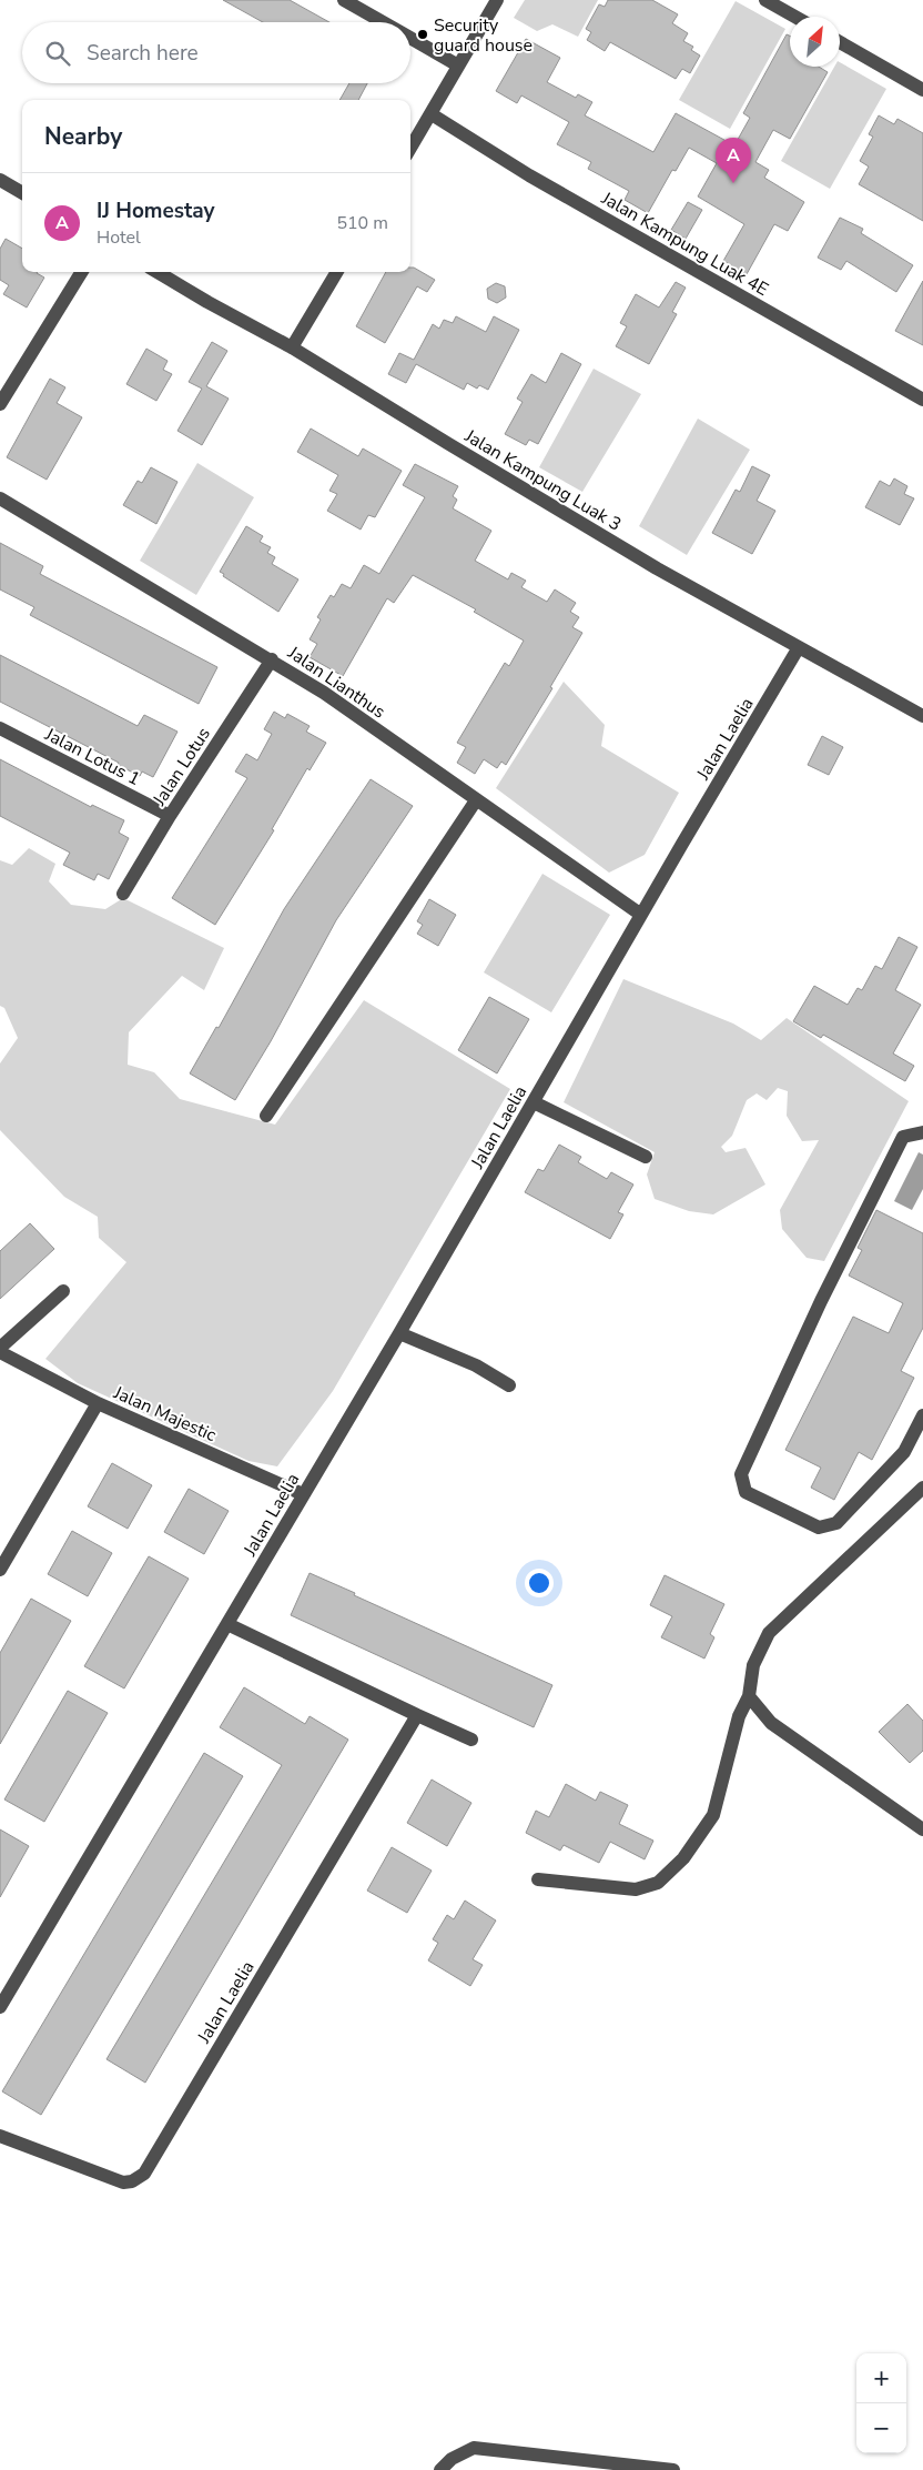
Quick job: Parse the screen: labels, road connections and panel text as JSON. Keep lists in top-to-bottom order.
{
  "streets": {
    "street": [
      "Jalan Kampung Luak 4E",
      "Jalan Kampung Luak 3",
      "Jalan Lianthus",
      "Jalan Laelia",
      "Jalan Lotus 1",
      "Jalan Lotus",
      "Jalan Majestic"
    ]
  },
  "crossings": [
    ["Jalan Kampung Luak 3", "Jalan Laelia"],
    ["Jalan Lianthus", "Jalan Laelia"],
    ["Jalan Lianthus", "Jalan Lotus"],
    ["Jalan Laelia", "Jalan Majestic"],
    ["Jalan Lotus 1", "Jalan Lotus"]
  ],
  "places": ["Security guard house"],
  "north": "top right",
  "page": {
    "search": "Search here",
    "heading": "Nearby",
    "pins": "A",
    "list": [
      {
        "mark": "A",
        "name": "IJ Homestay",
        "note": "Hotel",
        "value": "510 m"
      }
    ],
    "map_buttons": ["+", "−"]
  }
}
